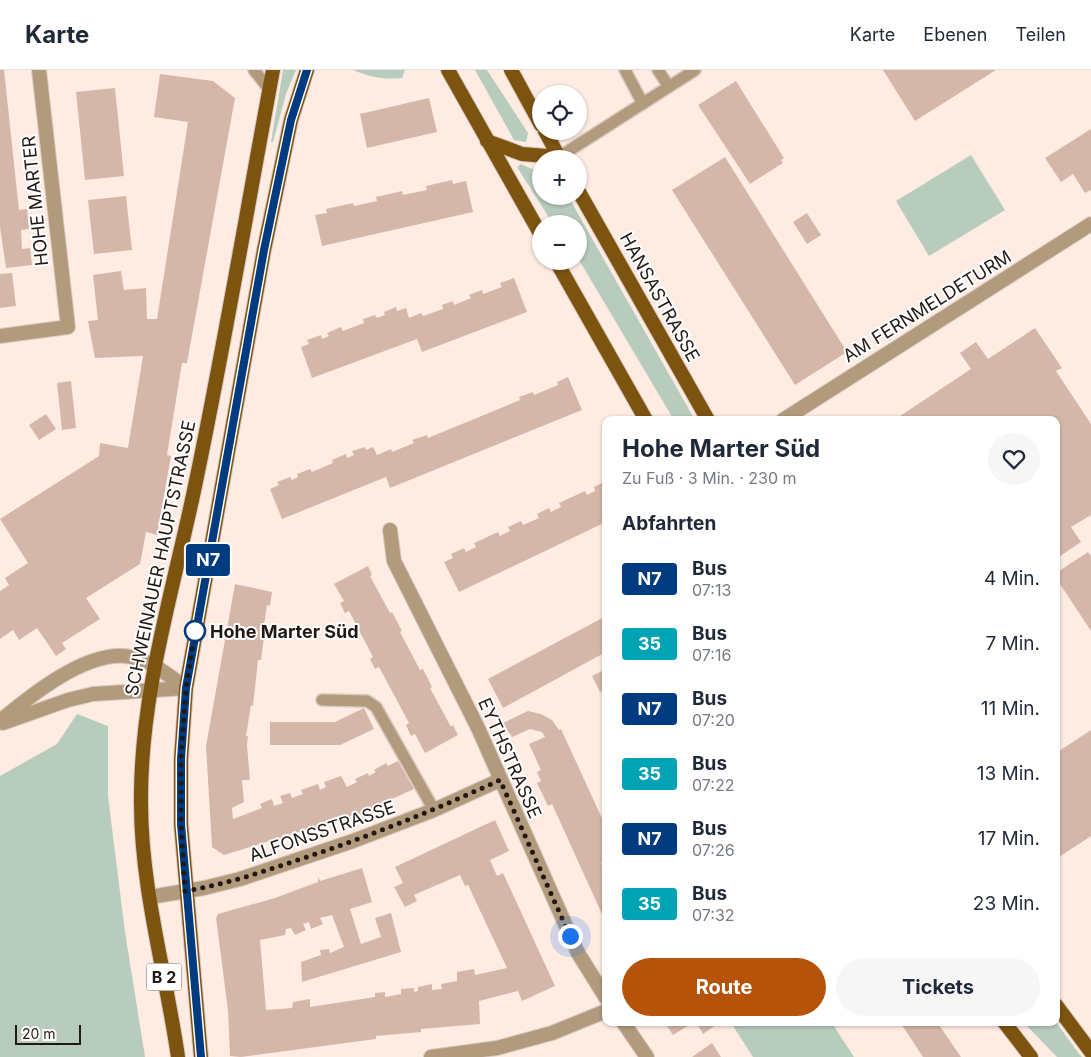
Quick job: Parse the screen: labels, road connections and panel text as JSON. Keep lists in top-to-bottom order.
{
  "streets": {
    "main road": ["HANSASTRASSE", "SCHWEINAUER HAUPTSTRASSE", "B 2"],
    "street": [
      "HOHE MARTER",
      "AM FERNMELDETURM",
      "EYTHSTRASSE",
      "ALFONSSTRASSE"
    ]
  },
  "crossings": [
    ["SCHWEINAUER HAUPTSTRASSE", "ALFONSSTRASSE"],
    ["EYTHSTRASSE", "ALFONSSTRASSE"],
    ["ALFONSSTRASSE", "B 2"]
  ],
  "places": ["Hohe Marter Süd"],
  "lines": ["bus line N7"],
  "scale_bar": "20 m",
  "page": {
    "header": "Karte",
    "nav": ["Karte", "Ebenen", "Teilen"],
    "on_map": "N7",
    "map_buttons": ["+", "−"],
    "heading": [
      ["Hohe Marter Süd", "Zu Fuß · 3 Min. · 230 m"],
      "Abfahrten"
    ],
    "list": [
      {
        "mark": "N7",
        "name": "Bus",
        "note": "07:13",
        "value": "4 Min."
      },
      {
        "mark": "35",
        "name": "Bus",
        "note": "07:16",
        "value": "7 Min."
      },
      {
        "mark": "N7",
        "name": "Bus",
        "note": "07:20",
        "value": "11 Min."
      },
      {
        "mark": "35",
        "name": "Bus",
        "note": "07:22",
        "value": "13 Min."
      },
      {
        "mark": "N7",
        "name": "Bus",
        "note": "07:26",
        "value": "17 Min."
      },
      {
        "mark": "35",
        "name": "Bus",
        "note": "07:32",
        "value": "23 Min."
      }
    ],
    "buttons": ["Route", "Tickets"],
    "scale": "20 m"
  }
}
